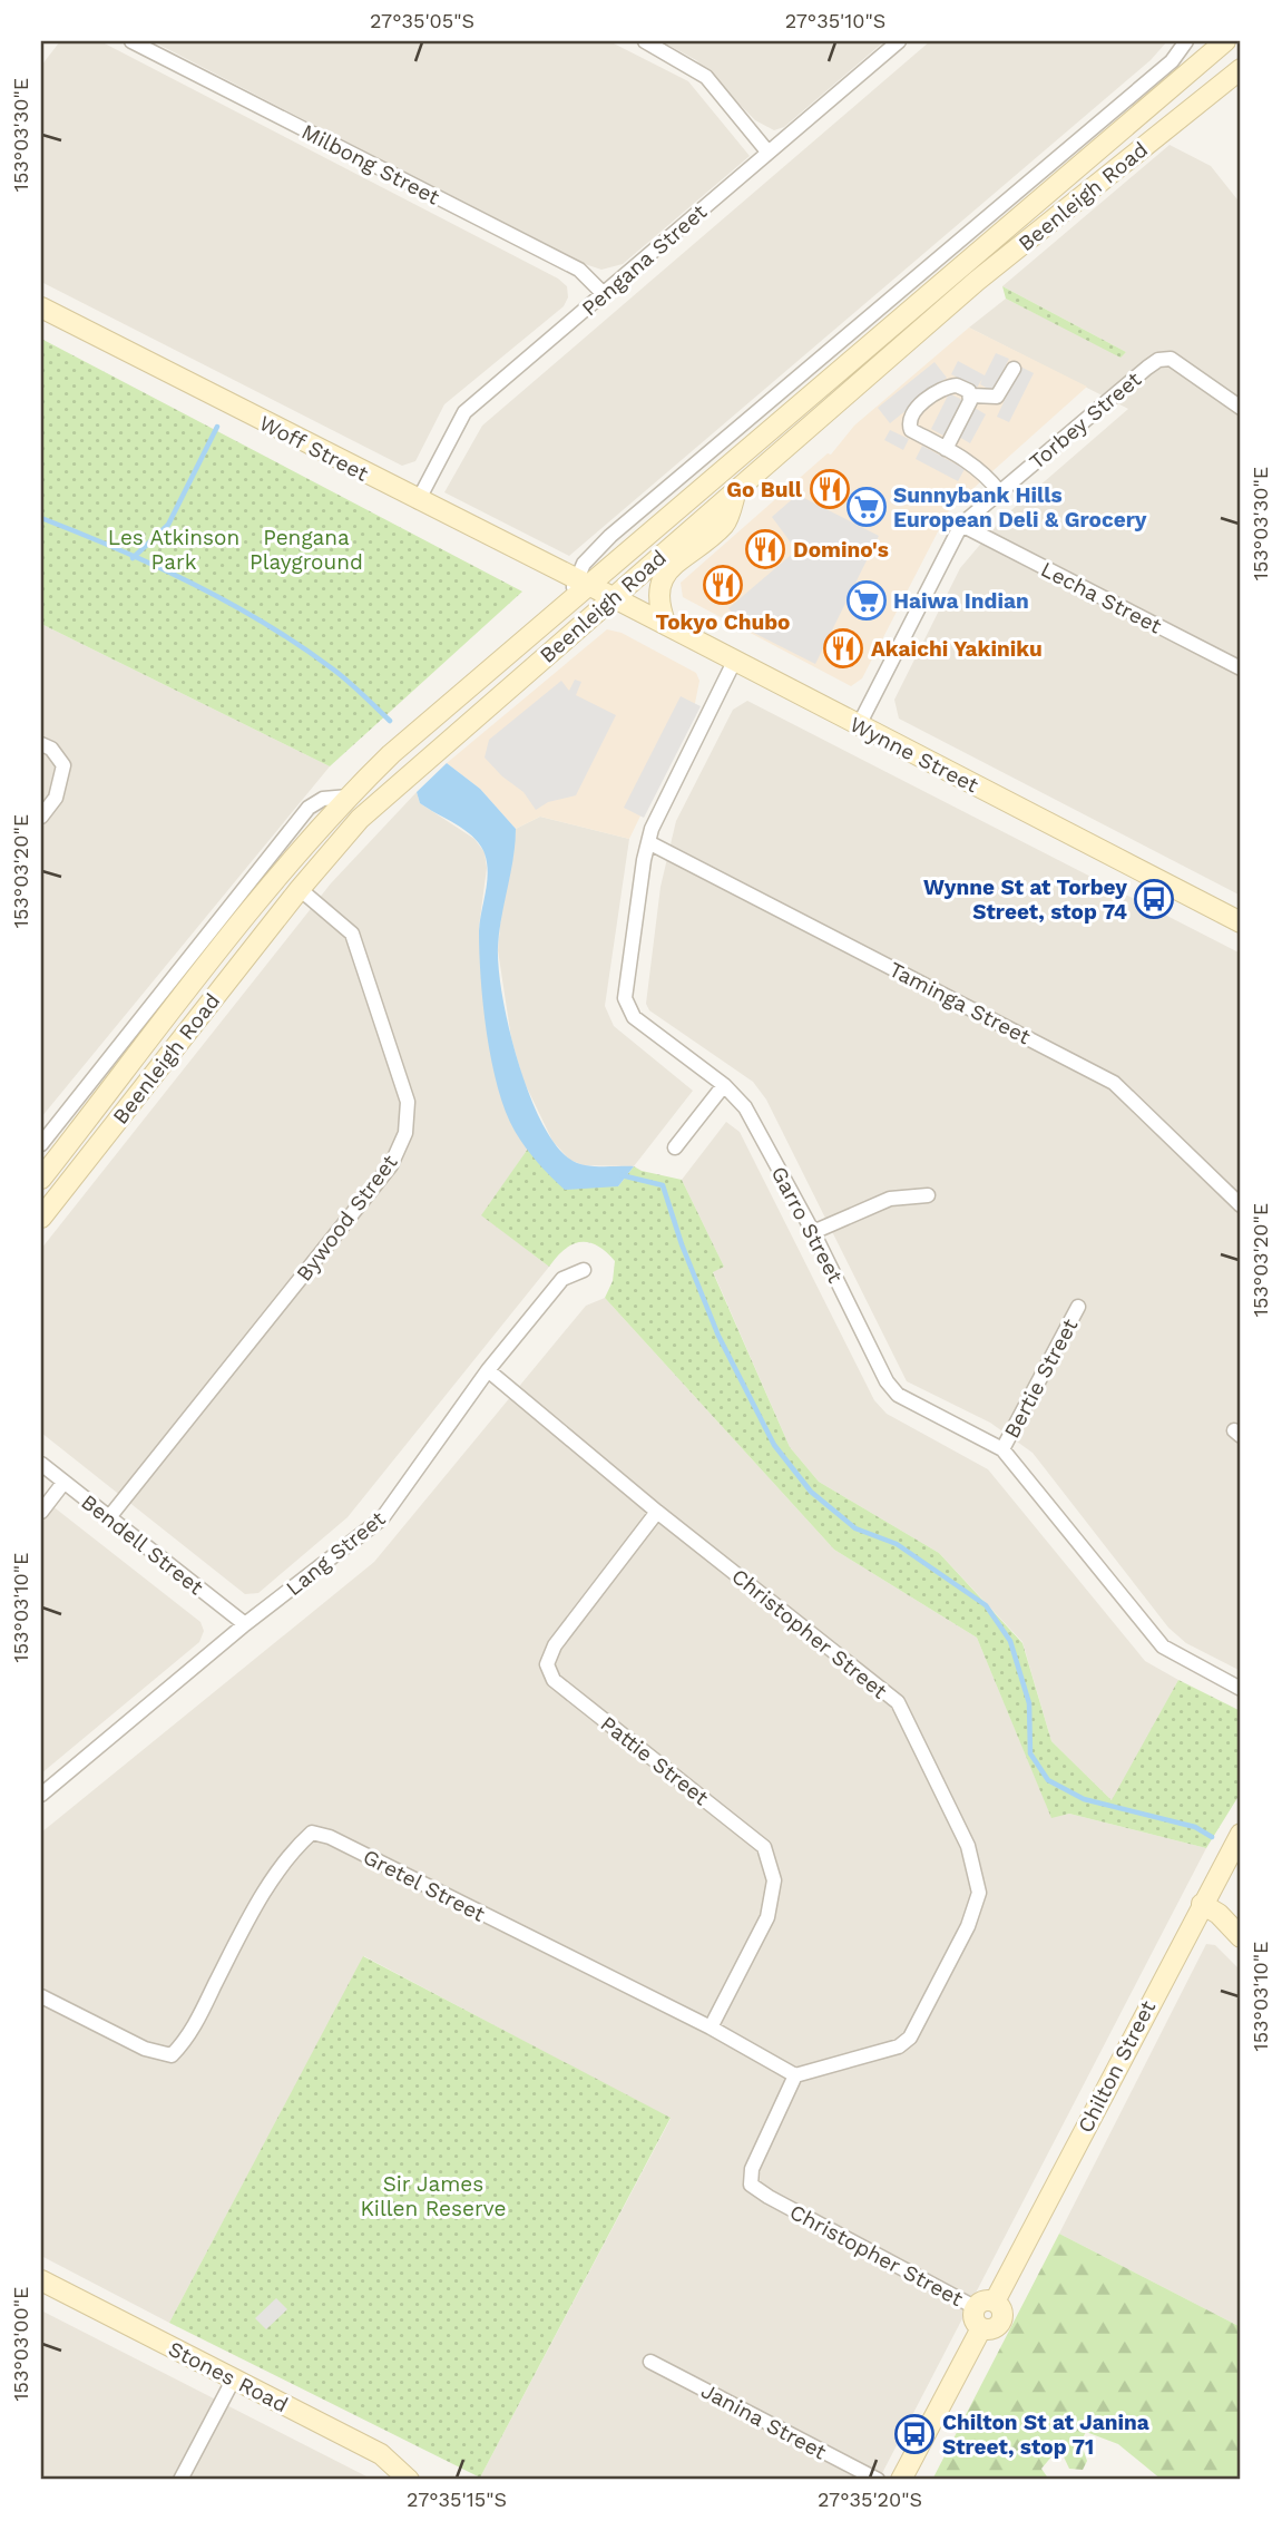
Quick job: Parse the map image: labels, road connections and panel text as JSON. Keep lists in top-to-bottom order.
{
  "streets": {
    "main road": [
      "Beenleigh Road",
      "Woff Street",
      "Wynne Street",
      "Chilton Street",
      "Stones Road"
    ],
    "street": [
      "Milbong Street",
      "Pengana Street",
      "Torbey Street",
      "Lecha Street",
      "Taminga Street",
      "Bywood Street",
      "Garro Street",
      "Bertie Street",
      "Bendell Street",
      "Lang Street",
      "Christopher Street",
      "Pattie Street",
      "Gretel Street",
      "Janina Street"
    ]
  },
  "crossings": [
    ["Milbong Street", "Pengana Street"],
    ["Beenleigh Road", "Woff Street"],
    ["Beenleigh Road", "Wynne Street"],
    ["Beenleigh Road", "Bywood Street"],
    ["Pengana Street", "Woff Street"],
    ["Torbey Street", "Lecha Street"],
    ["Torbey Street", "Wynne Street"],
    ["Woff Street", "Wynne Street"],
    ["Wynne Street", "Garro Street"],
    ["Taminga Street", "Garro Street"],
    ["Bywood Street", "Bendell Street"],
    ["Garro Street", "Bertie Street"],
    ["Bendell Street", "Lang Street"],
    ["Lang Street", "Christopher Street"],
    ["Christopher Street", "Pattie Street"],
    ["Christopher Street", "Gretel Street"],
    ["Christopher Street", "Chilton Street"],
    ["Pattie Street", "Gretel Street"]
  ],
  "parks": ["Les Atkinson Park", "Pengana Playground", "Sir James Killen Reserve"],
  "places": {
    "restaurant": [
      "Go Bull",
      "Domino's",
      "Tokyo Chubo",
      "Akaichi Yakiniku"
    ],
    "supermarket": ["Sunnybank Hills European Deli & Grocery", "Haiwa Indian"],
    "bus stop": ["Wynne St at Torbey Street, stop 74", "Chilton St at Janina Street, stop 71"]
  },
  "coordinates": [
    "27°35'05\"S",
    "27°35'10\"S",
    "153°03'30\"E",
    "153°03'20\"E",
    "153°03'10\"E",
    "153°03'00\"E",
    "27°35'15\"S",
    "27°35'20\"S"
  ]
}
